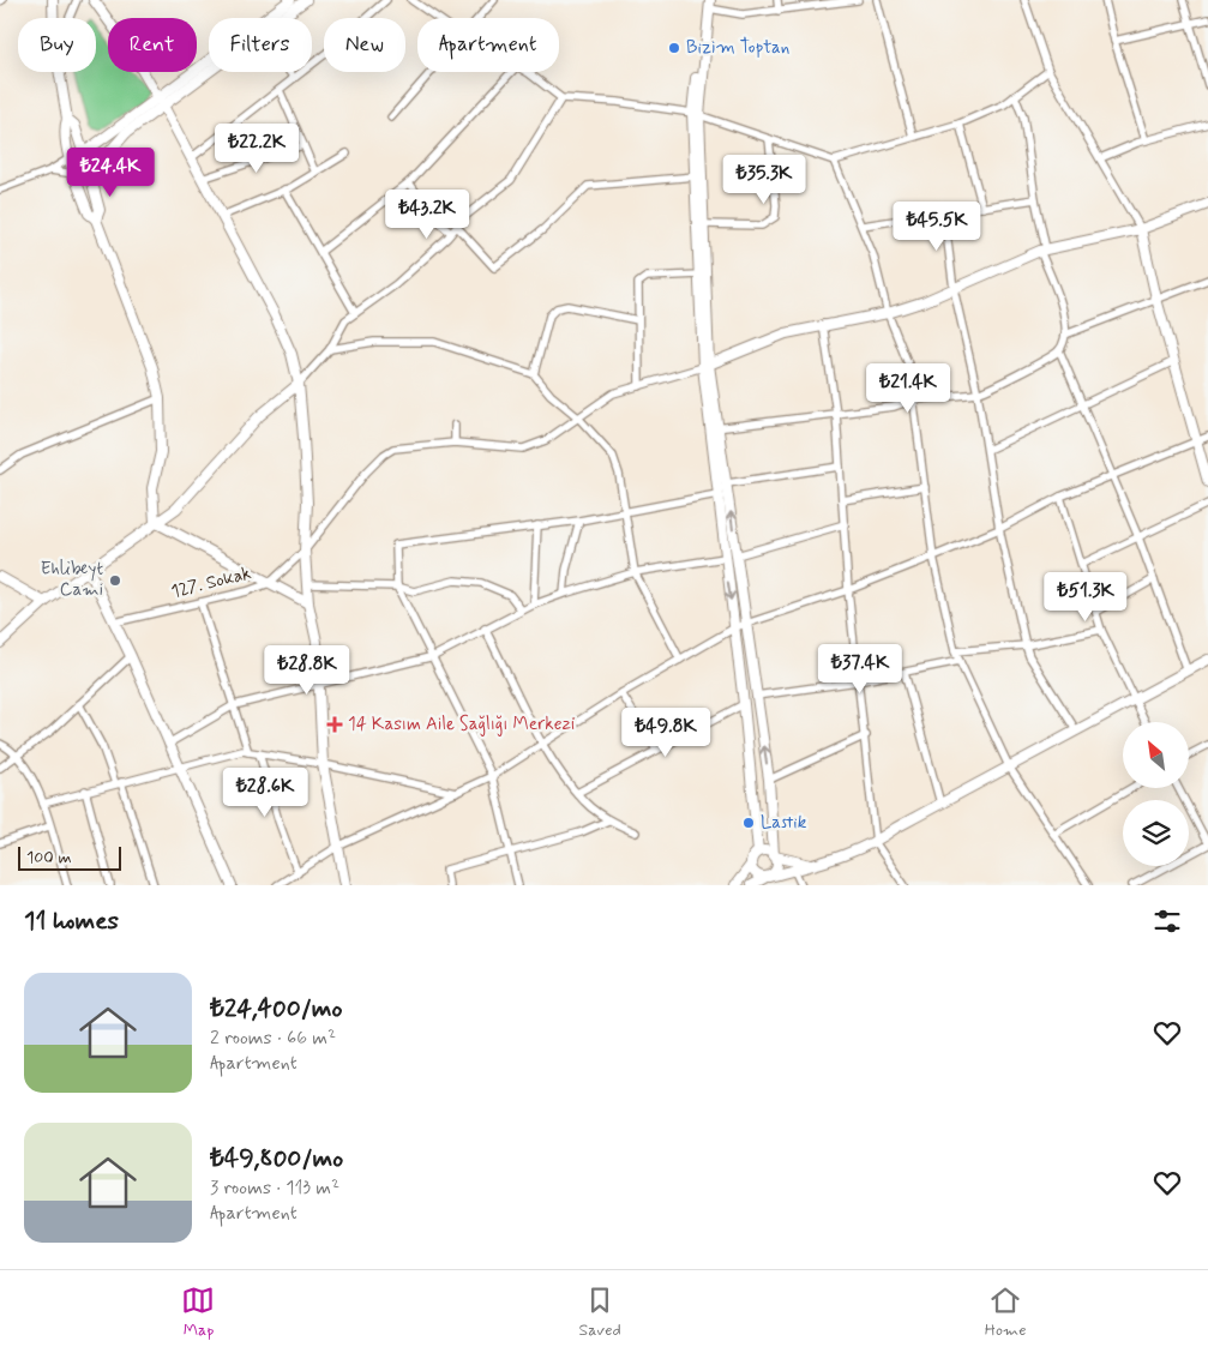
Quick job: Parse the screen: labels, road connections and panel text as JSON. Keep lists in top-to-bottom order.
{
  "streets": {
    "street": ["127. Sokak"]
  },
  "places": {
    "other": ["Bizim Toptan", "Ehlibeyt Cami", "Lastik"],
    "health": ["14 Kasım Aile Sağlığı Merkezi"]
  },
  "scale_bar": "100 m",
  "north": "top left",
  "page": {
    "chip": [
      "Buy",
      "Rent",
      "Filters",
      "New",
      "Apartment"
    ],
    "price": [
      "₺22.2K",
      "₺24.4K",
      "₺35.3K",
      "₺43.2K",
      "₺45.5K",
      "₺21.4K",
      "₺51.3K",
      "₺37.4K",
      "₺28.8K",
      "₺49.8K",
      "₺28.6K"
    ],
    "scale": "100 m",
    "heading": "11 homes",
    "list": [
      {
        "name": "₺24,400/mo",
        "note": "2 rooms · 66 m² · Apartment"
      },
      {
        "name": "₺49,800/mo",
        "note": "3 rooms · 113 m² · Apartment"
      }
    ],
    "tabs": ["Map", "Saved", "Home"]
  }
}
